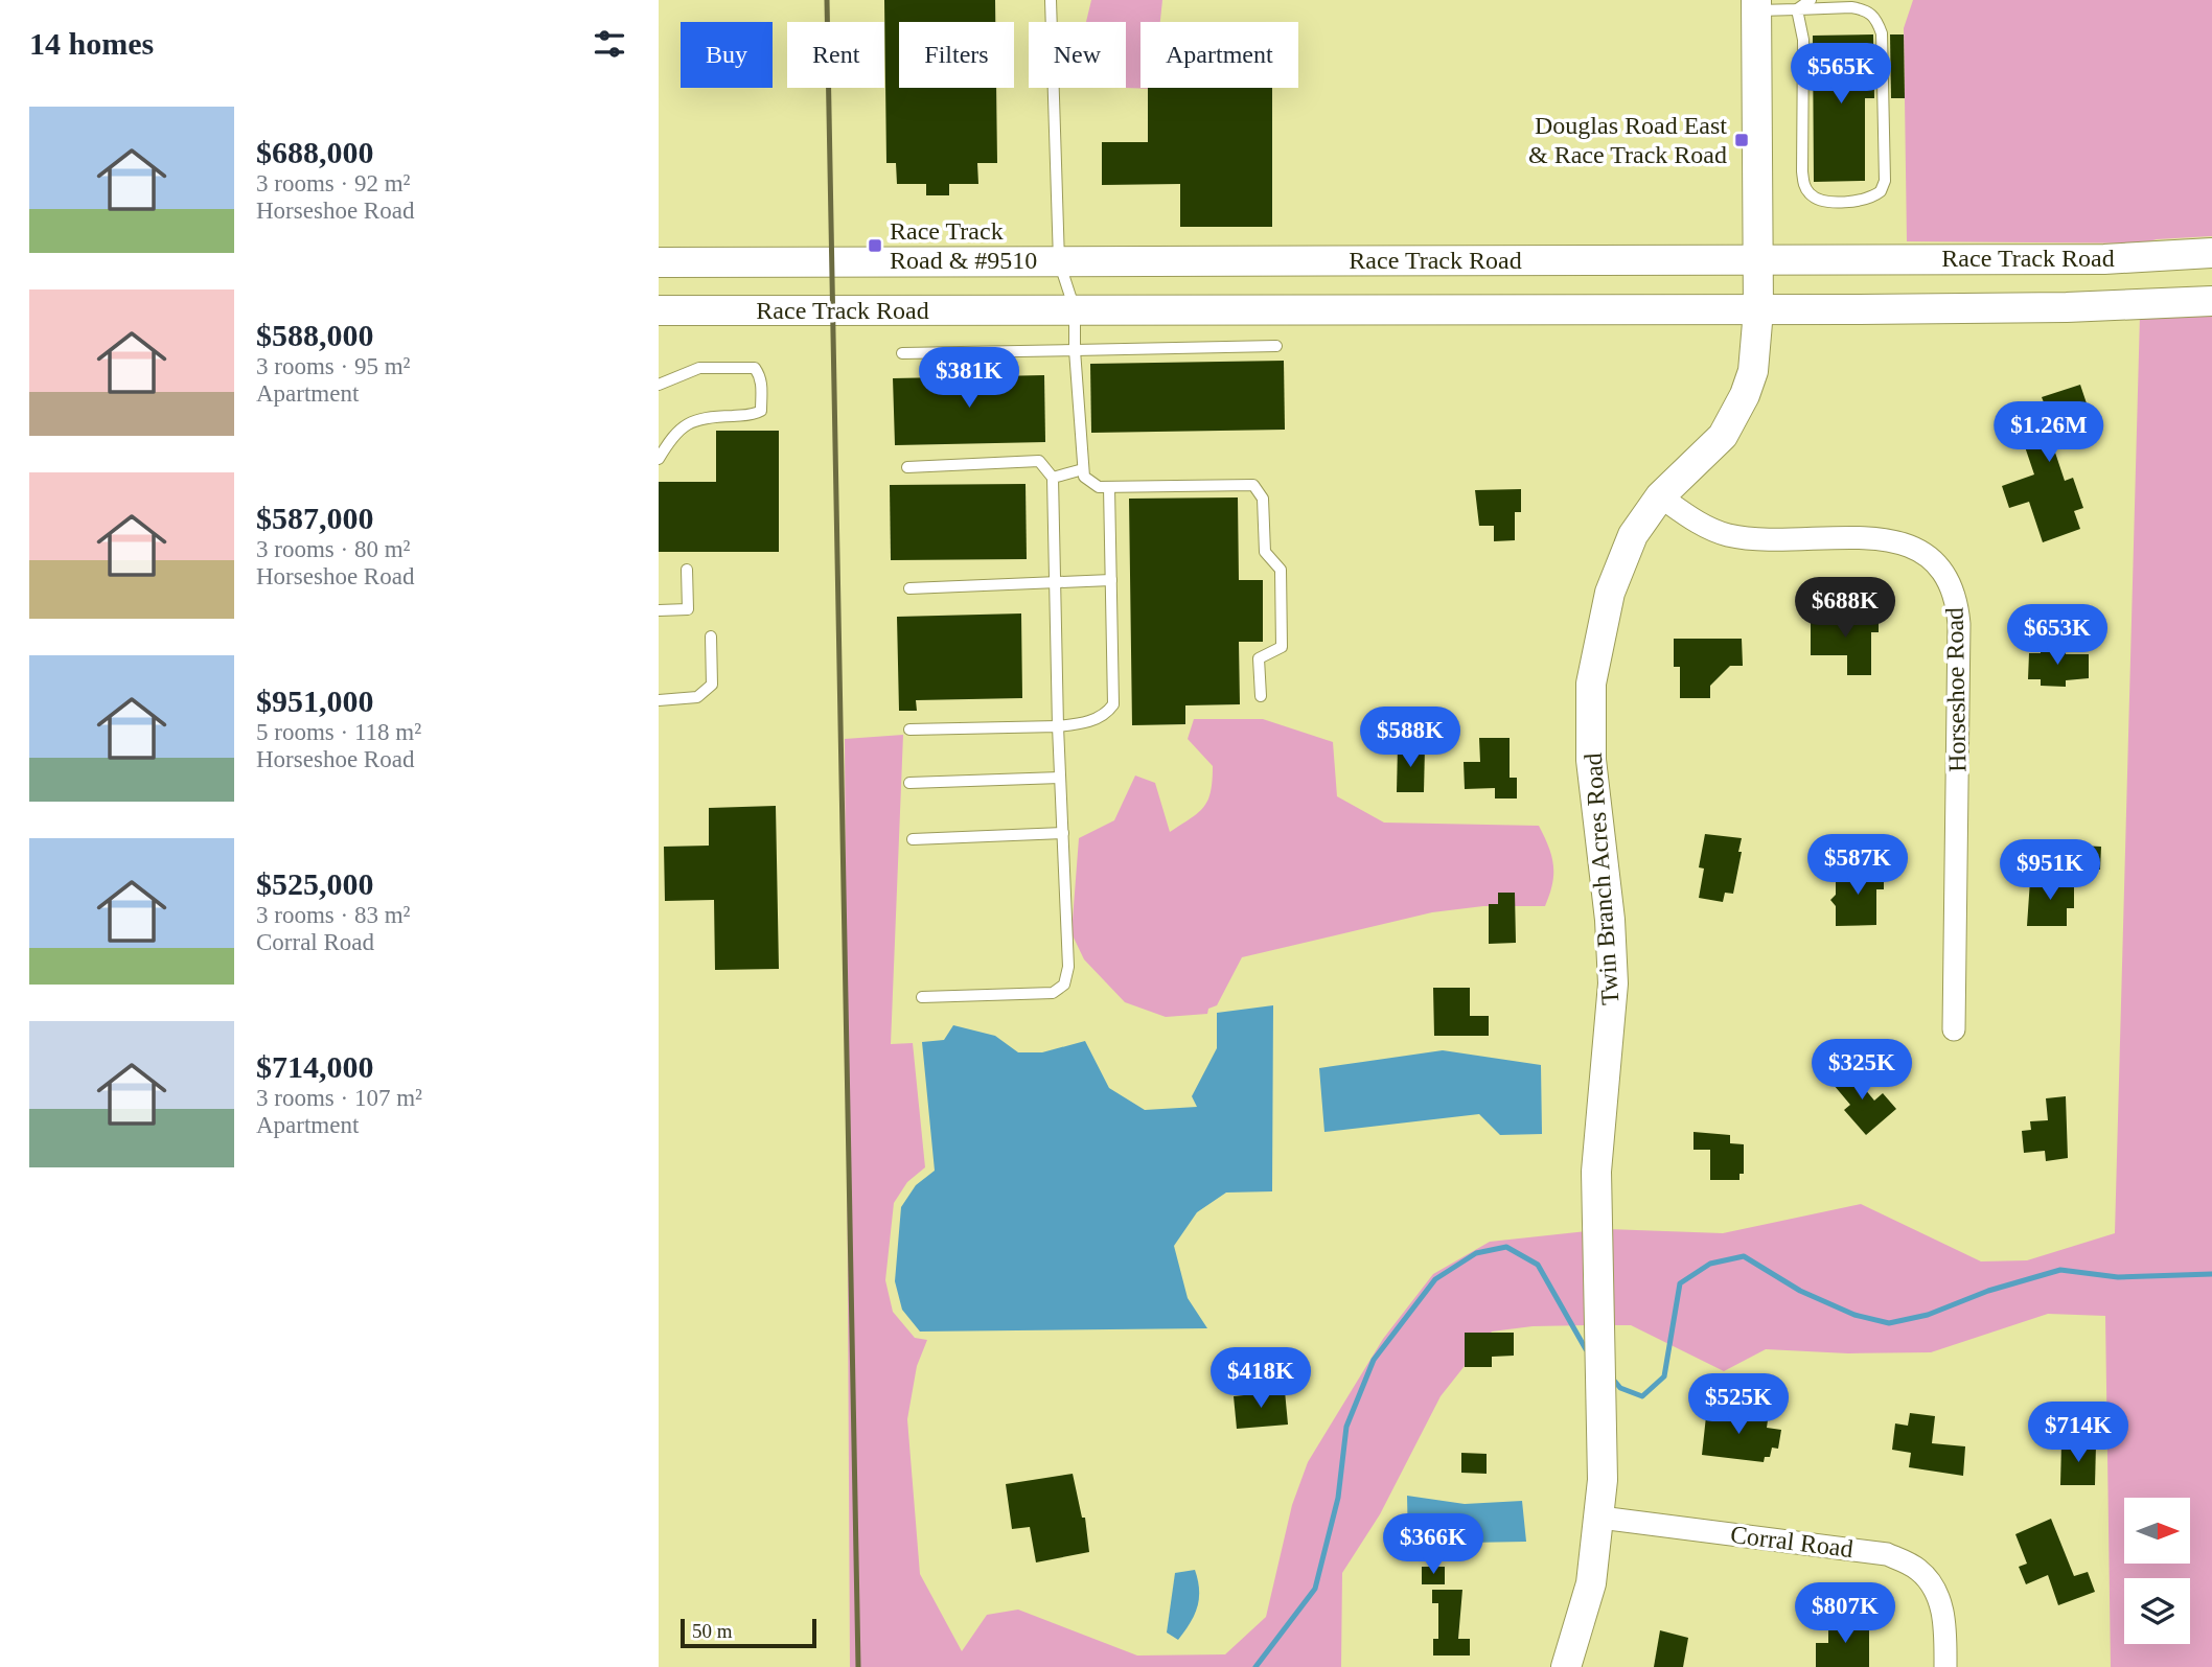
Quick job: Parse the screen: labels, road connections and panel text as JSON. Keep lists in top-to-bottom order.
{
  "streets": {
    "main road": ["Race Track Road", "Twin Branch Acres Road"],
    "street": ["Horseshoe Road", "Corral Road"]
  },
  "crossings": [
    ["Race Track Road", "Twin Branch Acres Road"],
    ["Horseshoe Road", "Twin Branch Acres Road"],
    ["Twin Branch Acres Road", "Corral Road"]
  ],
  "places": {
    "transit": ["Douglas Road East & Race Track Road", "Race Track Road & #9510"]
  },
  "scale_bar": "50 m",
  "north": "right",
  "page": {
    "heading": "14 homes",
    "chip": [
      "Buy",
      "Rent",
      "Filters",
      "New",
      "Apartment"
    ],
    "price": [
      "$565K",
      "$381K",
      "$1.26M",
      "$688K",
      "$653K",
      "$588K",
      "$587K",
      "$951K",
      "$325K",
      "$418K",
      "$525K",
      "$714K",
      "$366K",
      "$807K"
    ],
    "list": [
      {
        "name": "$688,000",
        "note": "3 rooms · 92 m² · Horseshoe Road"
      },
      {
        "name": "$588,000",
        "note": "3 rooms · 95 m² · Apartment"
      },
      {
        "name": "$587,000",
        "note": "3 rooms · 80 m² · Horseshoe Road"
      },
      {
        "name": "$951,000",
        "note": "5 rooms · 118 m² · Horseshoe Road"
      },
      {
        "name": "$525,000",
        "note": "3 rooms · 83 m² · Corral Road"
      },
      {
        "name": "$714,000",
        "note": "3 rooms · 107 m² · Apartment"
      }
    ],
    "scale": "50 m"
  }
}
